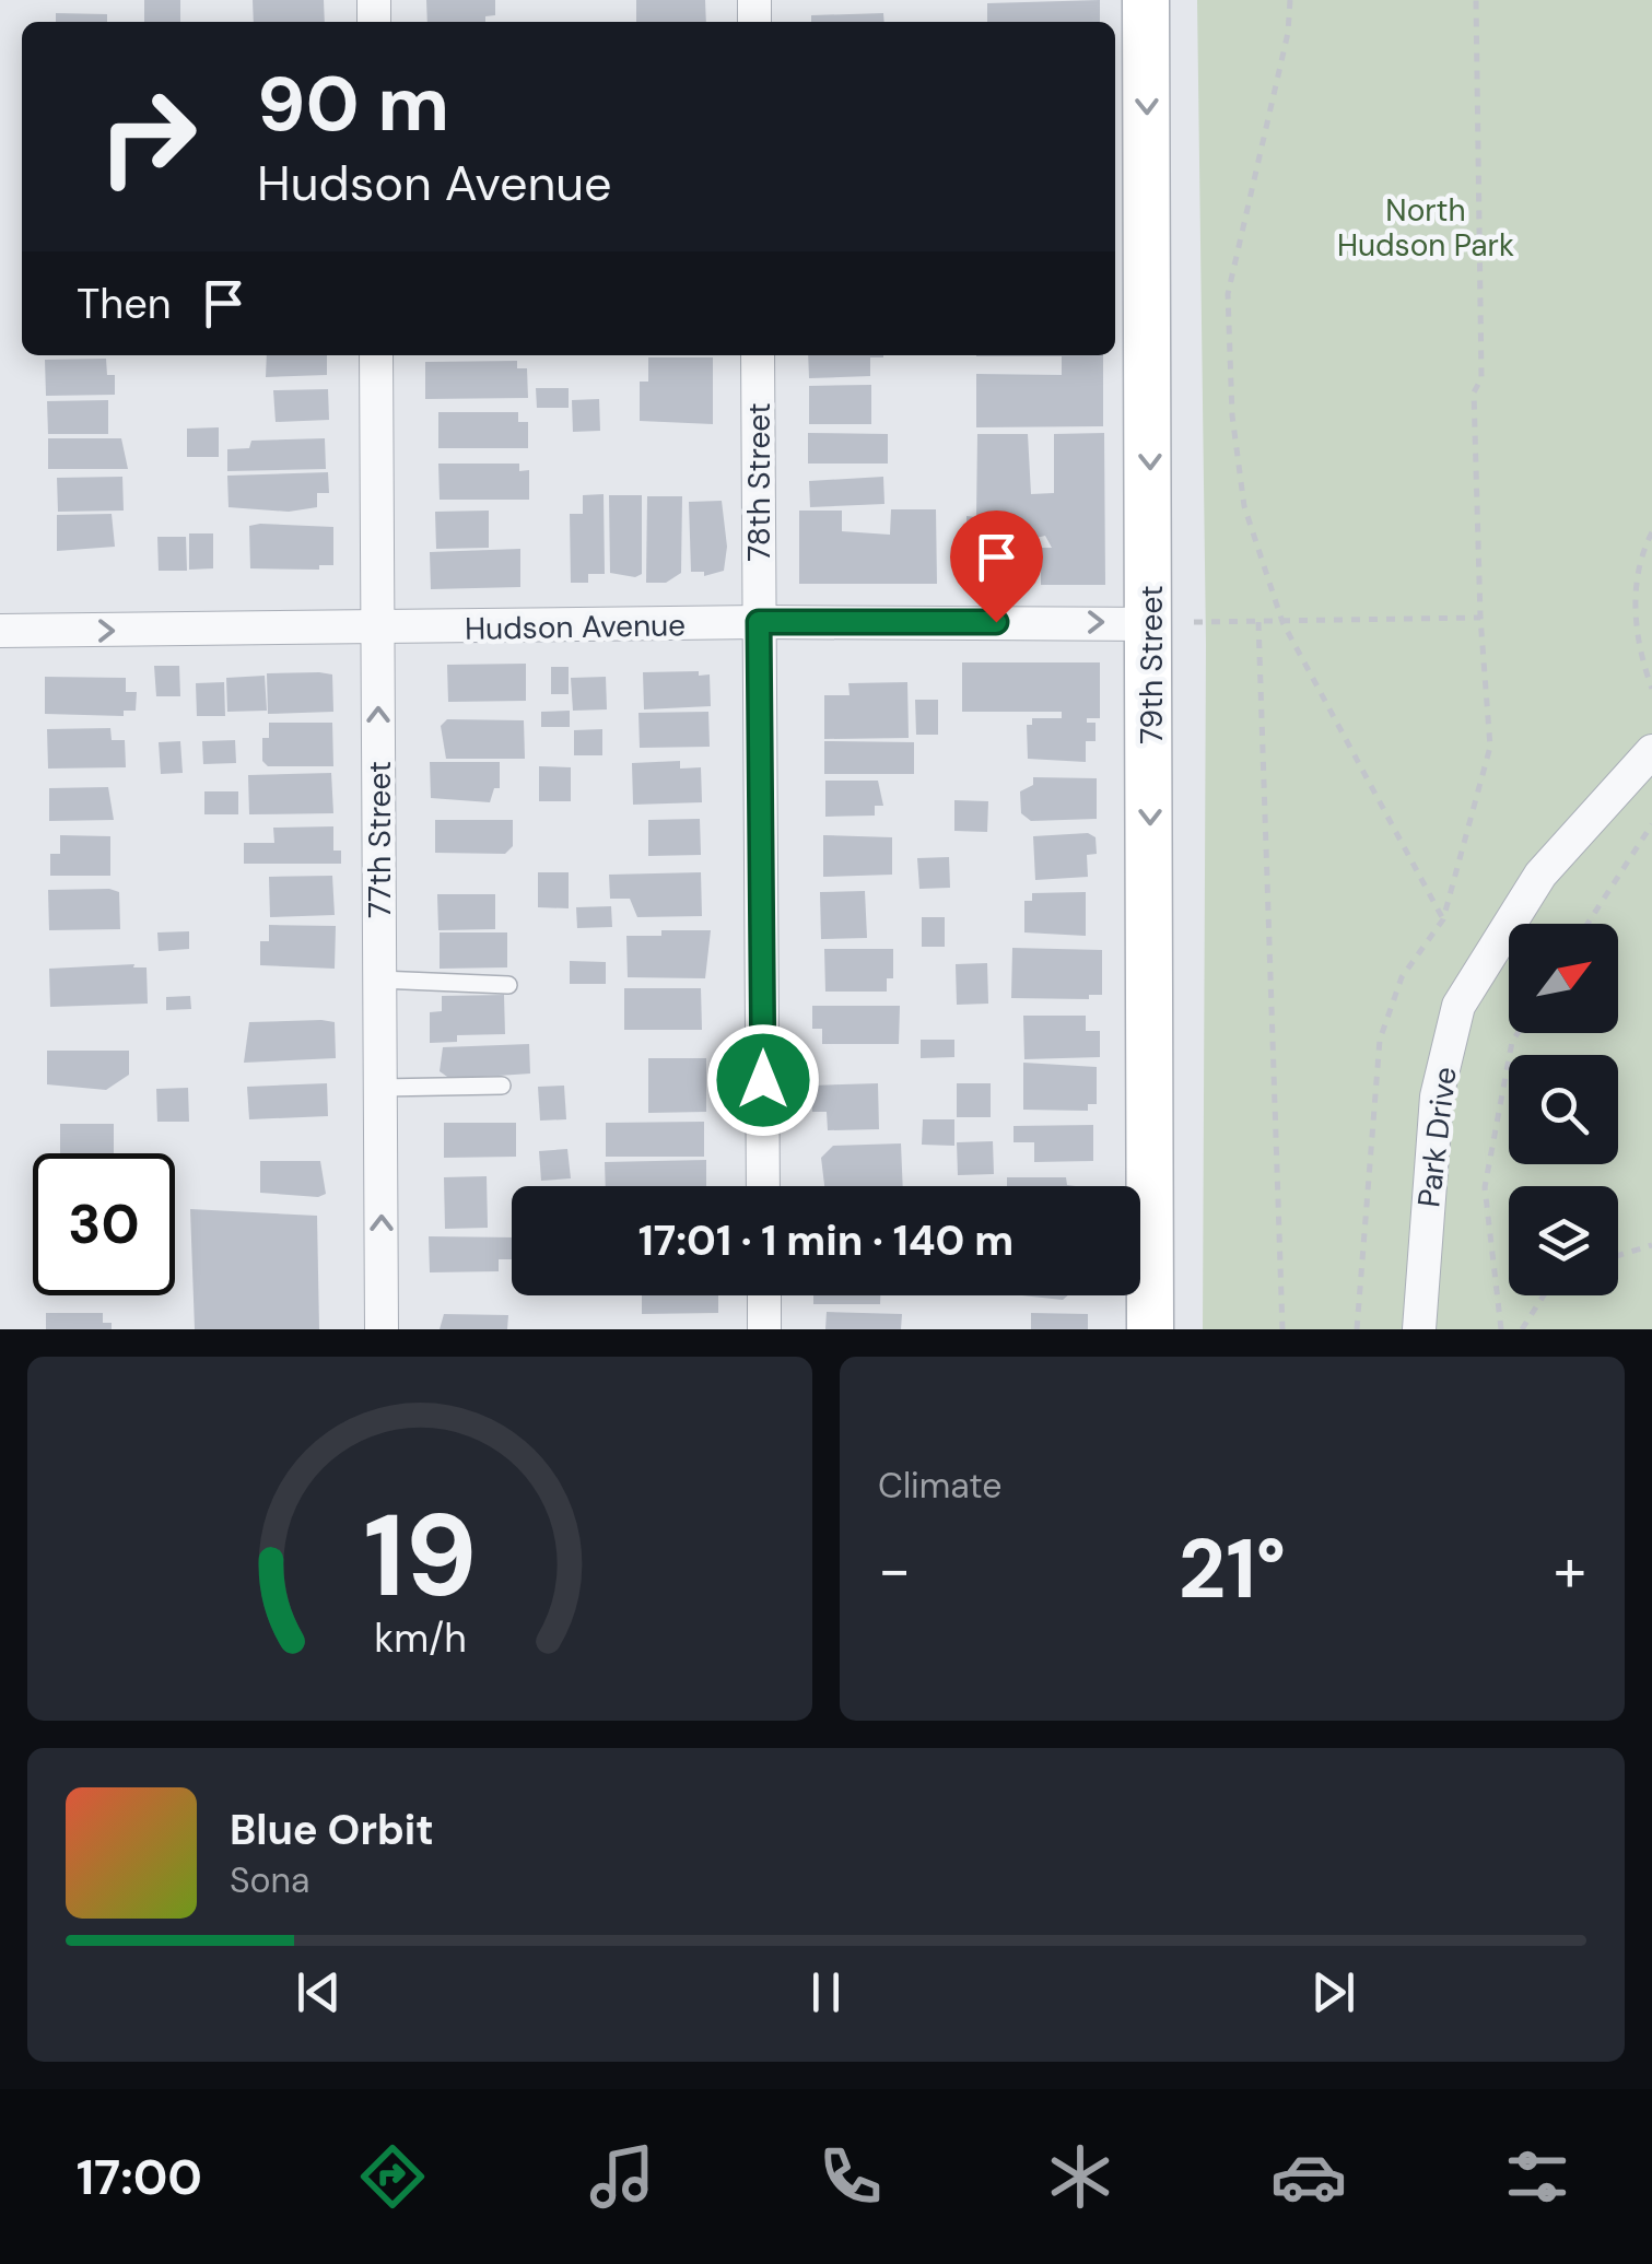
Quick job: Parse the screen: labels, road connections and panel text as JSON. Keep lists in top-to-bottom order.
{
  "streets": {
    "street": [
      "78th Street",
      "Hudson Avenue",
      "79th Street",
      "77th Street",
      "Park Drive"
    ]
  },
  "crossings": [
    ["78th Street", "Hudson Avenue"],
    ["Hudson Avenue", "79th Street"],
    ["Hudson Avenue", "77th Street"]
  ],
  "one_way": ["Hudson Avenue", "79th Street", "77th Street"],
  "parks": ["North Hudson Park"],
  "north": "top right",
  "page": {
    "turn": ["90 m", "Hudson Avenue"],
    "then": "Then",
    "limit": "30",
    "trip": "17:01 · 1 min · 140 m",
    "tile": "Climate",
    "heat": ["−", "21°", "+"],
    "song": ["Blue Orbit", "Sona"],
    "tabs": "17:00",
    "gauge": ["19", "km/h"]
  }
}
